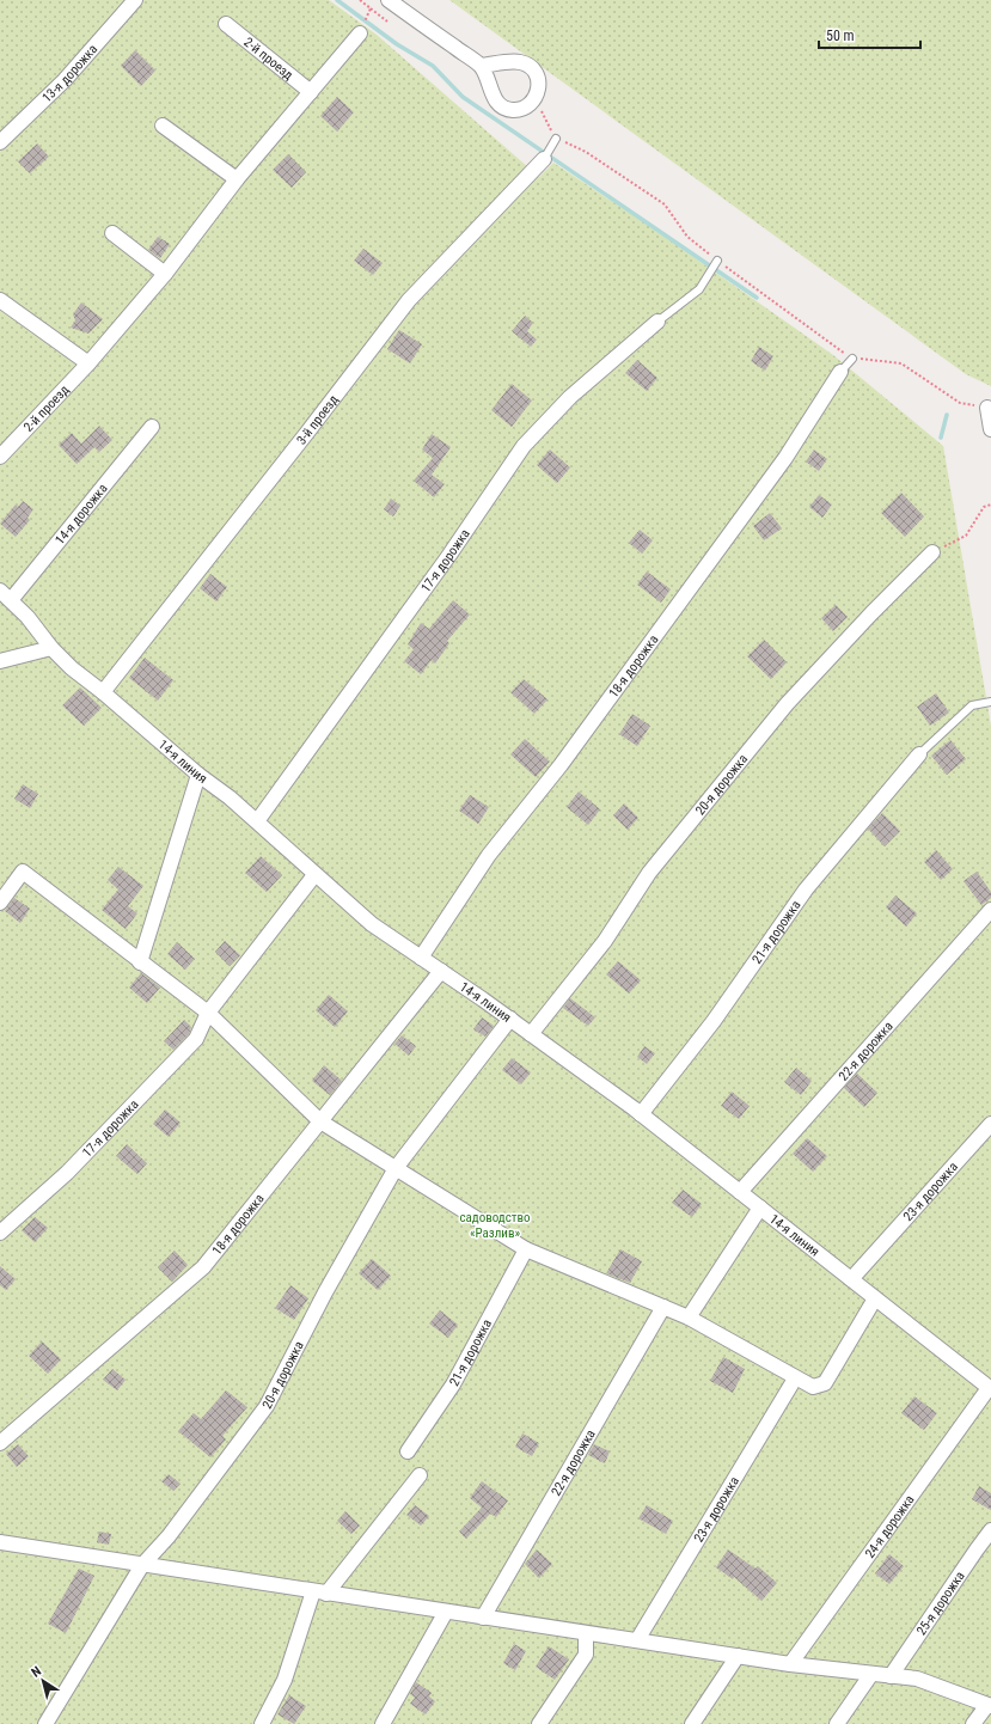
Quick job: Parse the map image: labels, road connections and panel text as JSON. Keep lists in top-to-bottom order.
{
  "streets": {
    "street": [
      "2-й проезд",
      "13-я дорожка",
      "3-й проезд",
      "14-я дорожка",
      "17-я дорожка",
      "18-я дорожка",
      "14-я линия",
      "20-я дорожка",
      "21-я дорожка",
      "22-я дорожка",
      "23-я дорожка",
      "24-я дорожка",
      "25-я дорожка"
    ]
  },
  "crossings": [
    ["3-й проезд", "14-я линия"],
    ["14-я дорожка", "14-я линия"],
    ["17-я дорожка", "14-я линия"],
    ["18-я дорожка", "14-я линия"],
    ["14-я линия", "20-я дорожка"],
    ["14-я линия", "21-я дорожка"],
    ["14-я линия", "22-я дорожка"],
    ["14-я линия", "23-я дорожка"],
    ["14-я линия", "24-я дорожка"]
  ],
  "parks": ["садоводство «Разлив»"],
  "scale_bar": "50 m",
  "north": "top left"
}
